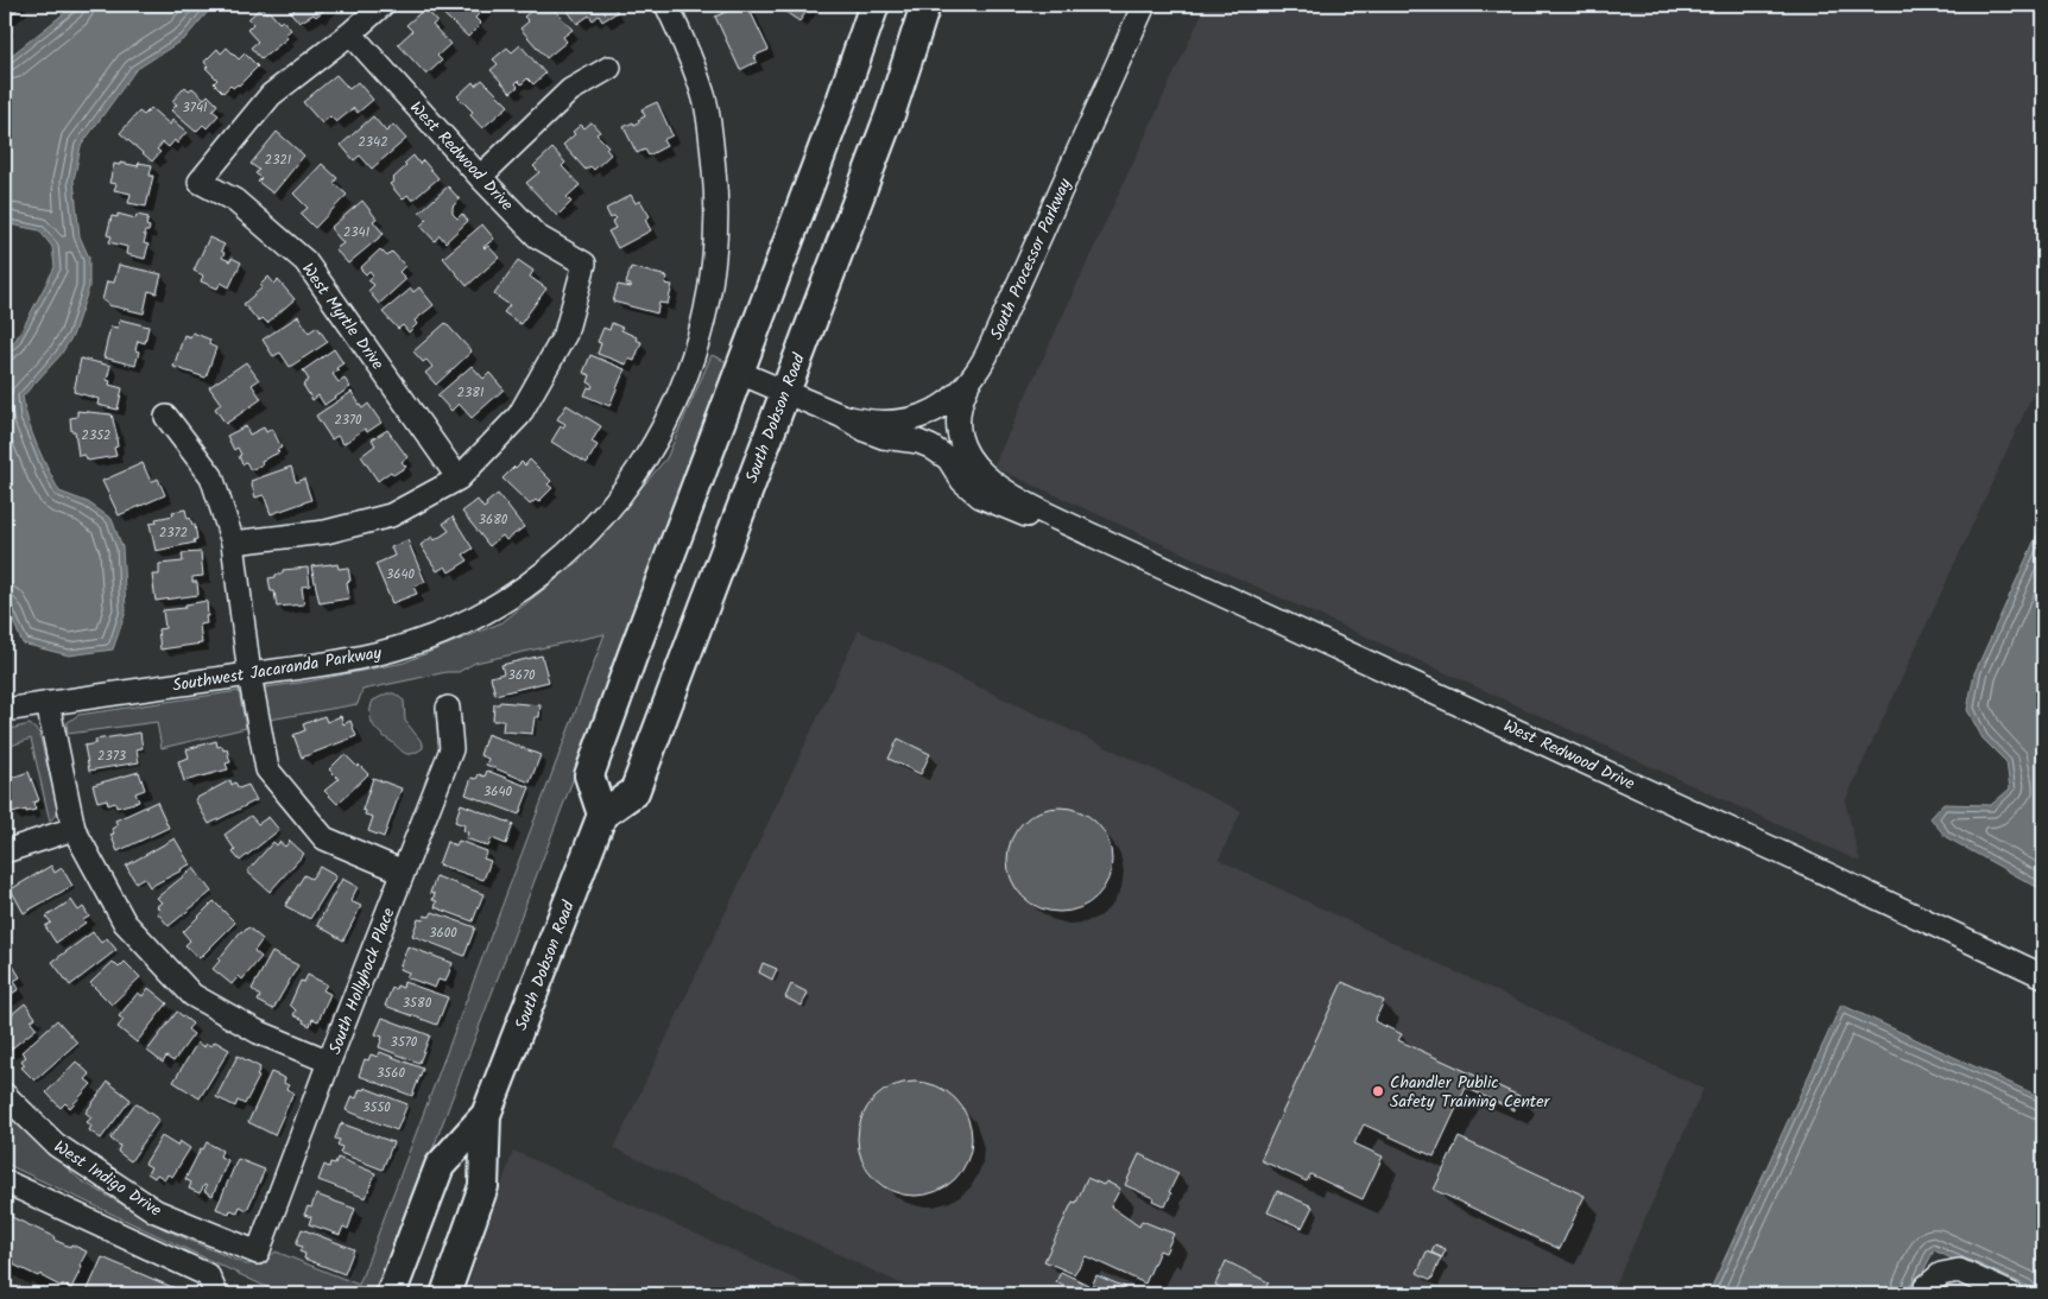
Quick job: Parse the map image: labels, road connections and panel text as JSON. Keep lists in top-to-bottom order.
{
  "streets": {
    "main road": ["South Dobson Road"],
    "street": [
      "West Redwood Drive",
      "South Processor Parkway",
      "West Myrtle Drive",
      "Southwest Jacaranda Parkway",
      "South Hollyhock Place",
      "West Indigo Drive"
    ]
  },
  "crossings": [
    ["West Redwood Drive", "South Processor Parkway"],
    ["West Redwood Drive", "West Myrtle Drive"],
    ["West Redwood Drive", "South Dobson Road"],
    ["South Hollyhock Place", "West Indigo Drive"]
  ],
  "places": ["Chandler Public Safety Training Center"],
  "house_numbers": [
    "3741",
    "2342",
    "2321",
    "2341",
    "2381",
    "2370",
    "2352",
    "3680",
    "2372",
    "3640",
    "3670",
    "2373",
    "3640",
    "3600",
    "3580",
    "3570",
    "3560",
    "3550"
  ]
}
